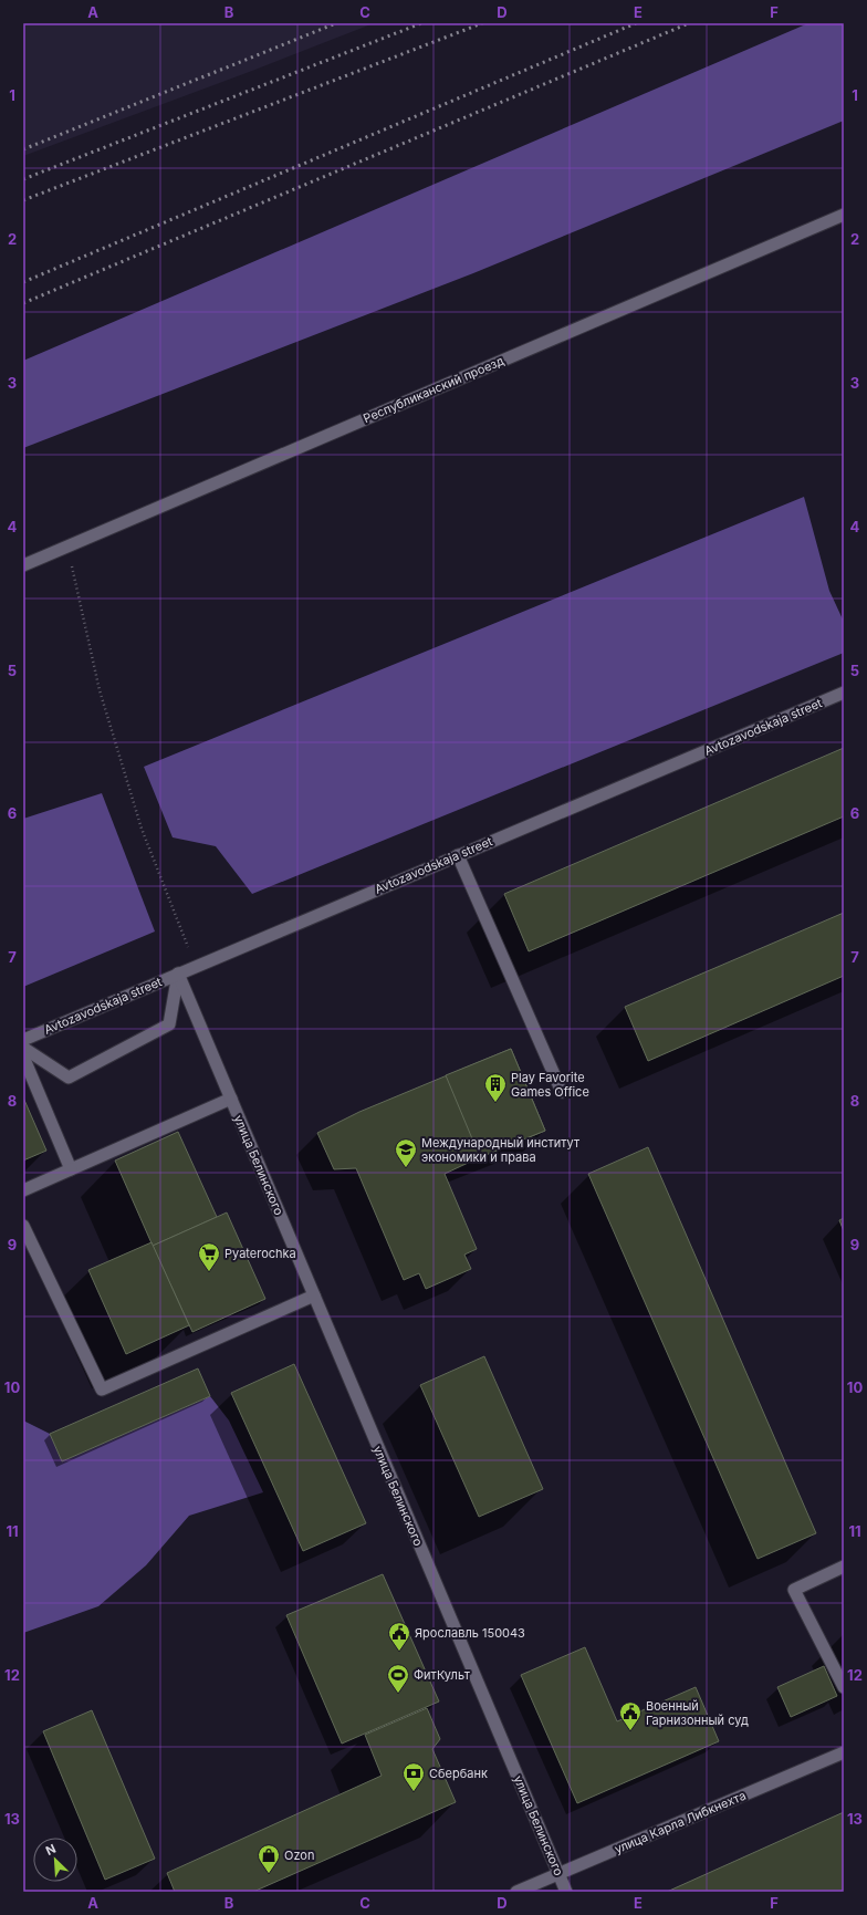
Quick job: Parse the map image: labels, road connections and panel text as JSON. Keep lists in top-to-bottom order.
{
  "streets": {
    "street": [
      "Республиканский проезд",
      "Avtozavodskaja street",
      "улица Белинского",
      "улица Карла Либкнехта"
    ]
  },
  "crossings": [
    ["Avtozavodskaja street", "улица Белинского"],
    ["улица Белинского", "улица Карла Либкнехта"]
  ],
  "places": {
    "building": ["Play Favorite Games Office"],
    "school or university": ["Международный институт экономики и права"],
    "supermarket": ["Pyaterochka"],
    "public building": ["Ярославль 150043", "Военный Гарнизонный суд"],
    "sports": ["ФитКульт"],
    "bank": ["Сбербанк"],
    "shop": ["Ozon"]
  },
  "north": "top left",
  "grid": {
    "columns": [
      "A",
      "B",
      "C",
      "D",
      "E",
      "F"
    ],
    "rows": [
      "1",
      "2",
      "3",
      "4",
      "5",
      "6",
      "7",
      "8",
      "9",
      "10",
      "11",
      "12",
      "13"
    ]
  }
}
